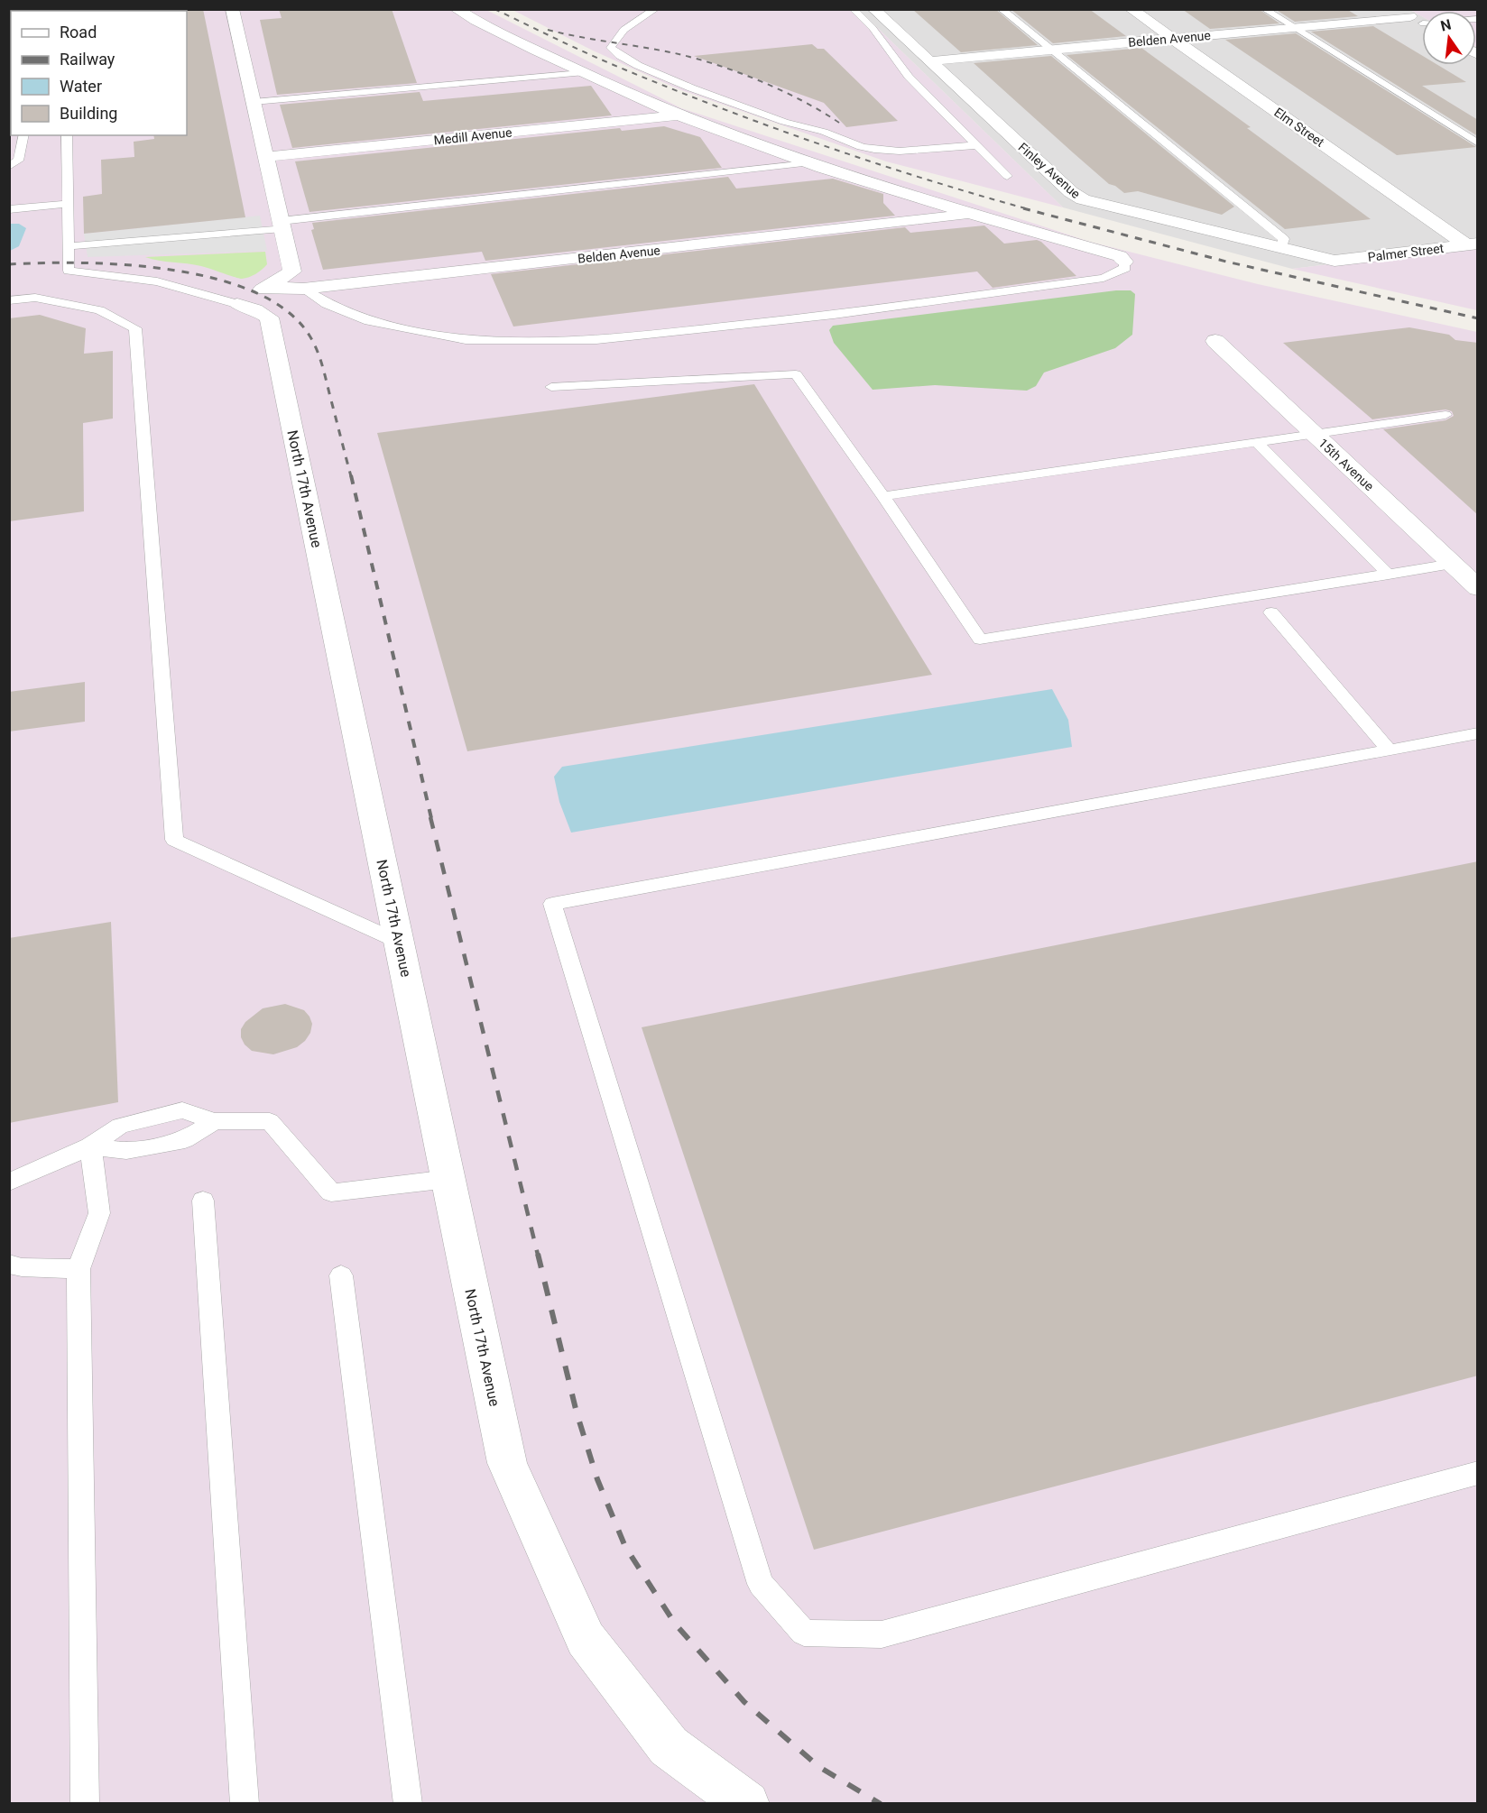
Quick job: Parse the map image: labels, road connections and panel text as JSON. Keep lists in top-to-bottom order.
{
  "streets": {
    "street": [
      "Belden Avenue",
      "Elm Street",
      "Medill Avenue",
      "Finley Avenue",
      "Palmer Street",
      "15th Avenue",
      "North 17th Avenue"
    ]
  },
  "crossings": [
    ["Belden Avenue", "Elm Street"],
    ["Belden Avenue", "Finley Avenue"],
    ["Elm Street", "Palmer Street"],
    ["Finley Avenue", "Palmer Street"]
  ],
  "legend": [
    "Road",
    "Railway",
    "Water",
    "Building"
  ],
  "north": "top"
}
